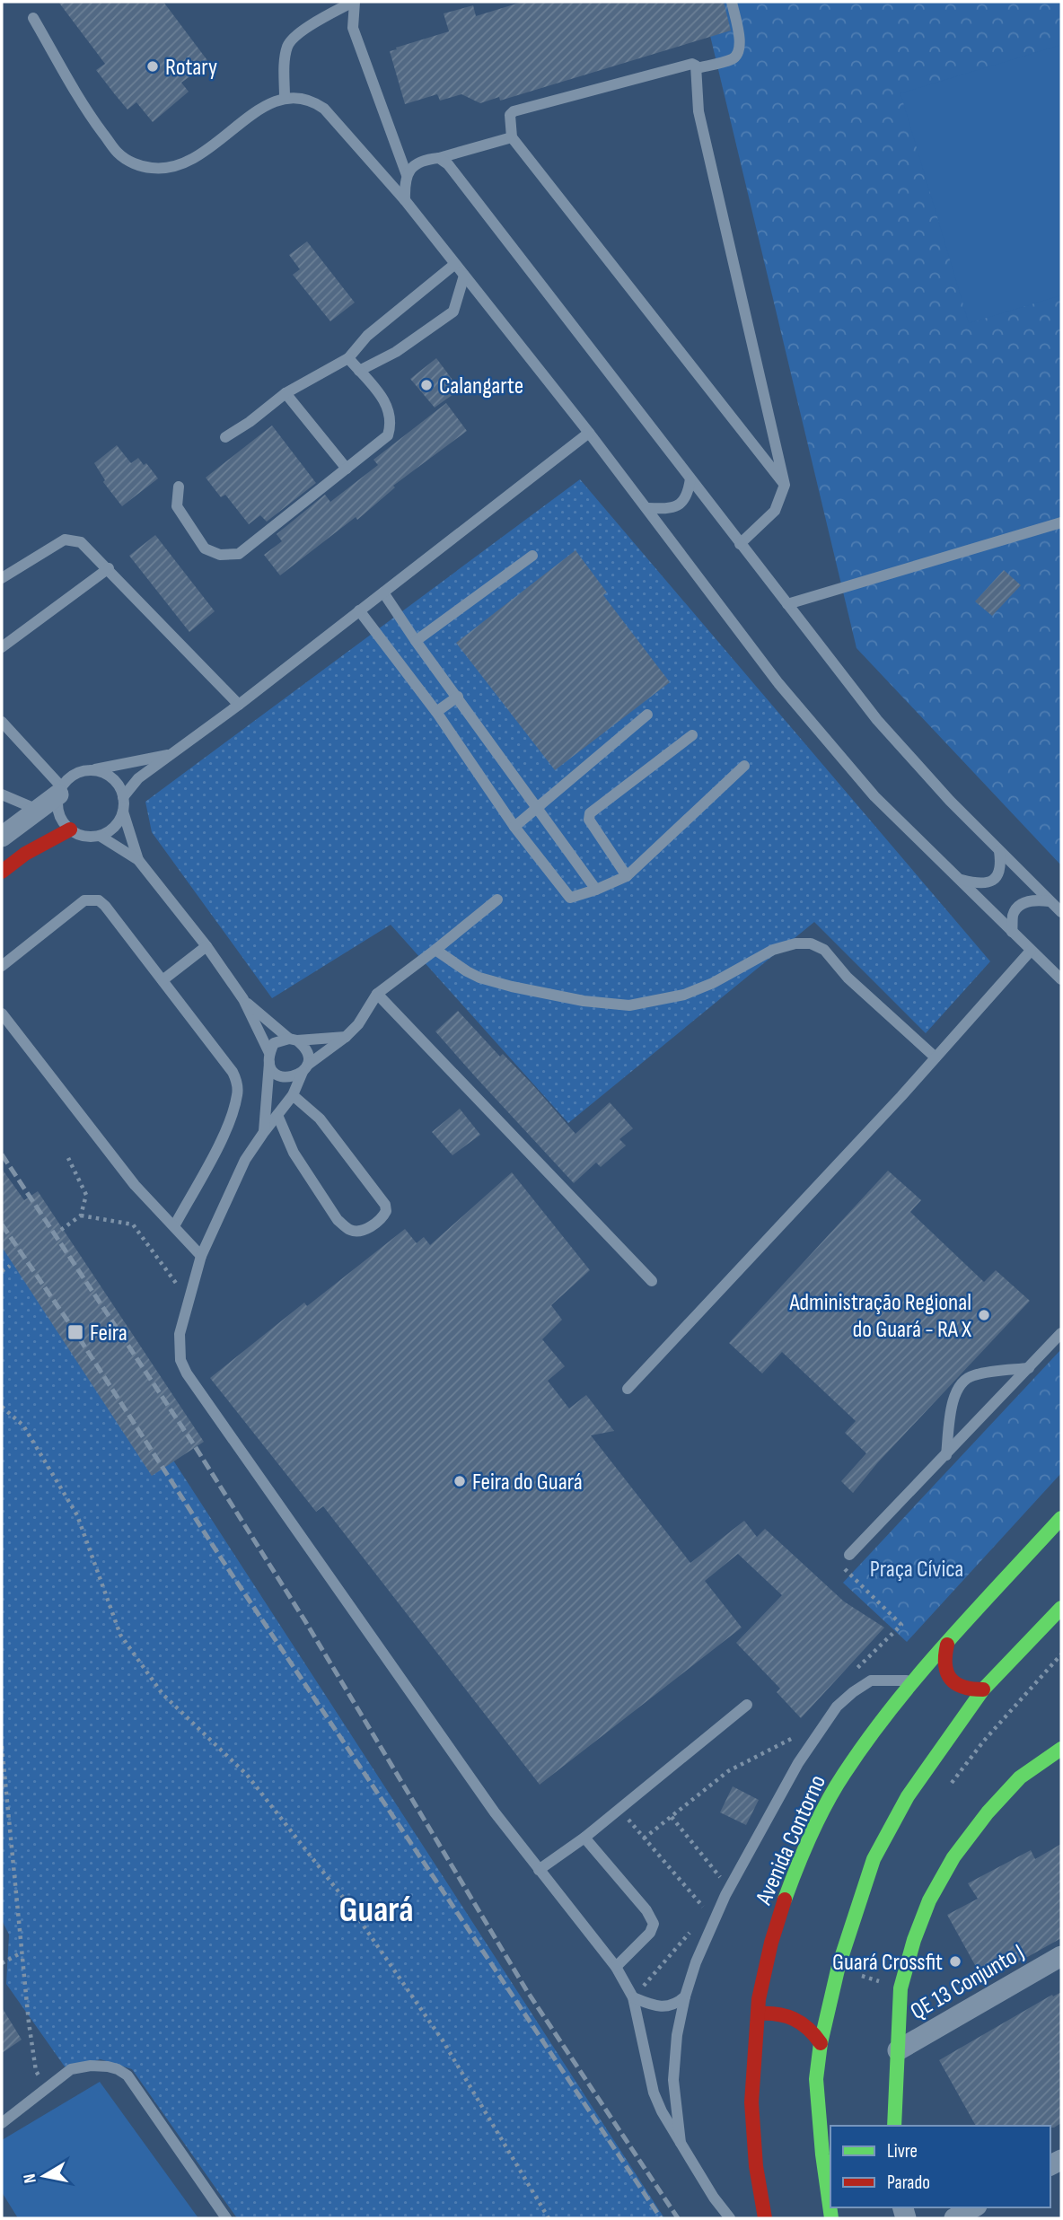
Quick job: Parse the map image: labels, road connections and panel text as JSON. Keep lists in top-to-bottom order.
{
  "streets": {
    "main road": ["Avenida Contorno"],
    "street": ["QE 13 Conjunto J"]
  },
  "districts": ["Guará"],
  "parks": ["Praça Cívica"],
  "places": {
    "other": [
      "Rotary",
      "Calangarte",
      "Administração Regional do Guará - RA X",
      "Feira do Guará",
      "Guará Crossfit"
    ],
    "transit": ["Feira"]
  },
  "legend": ["Livre", "Parado"],
  "north": "left"
}
